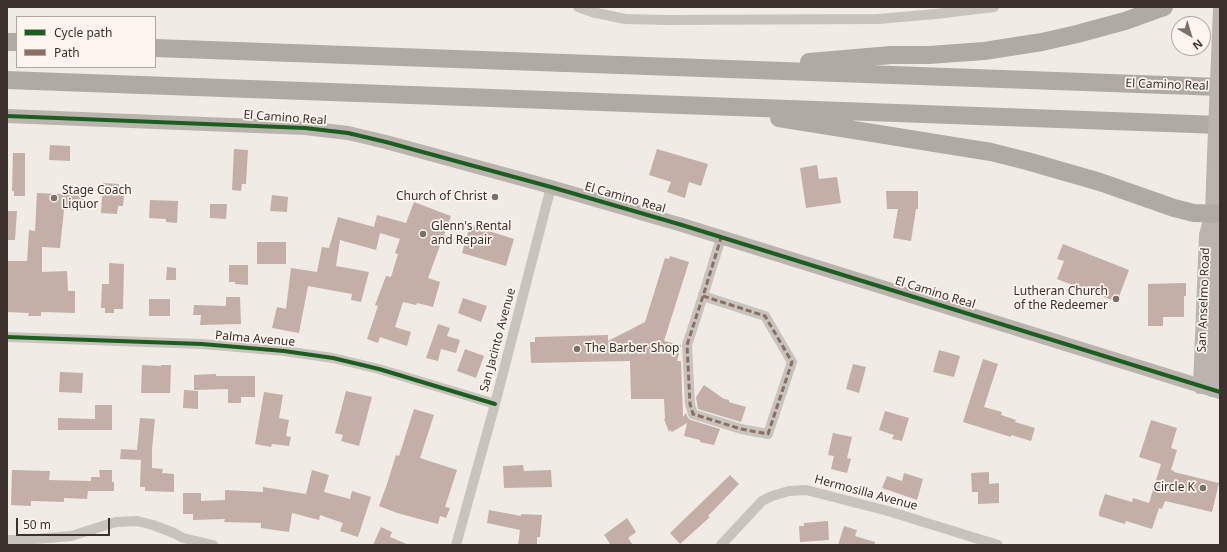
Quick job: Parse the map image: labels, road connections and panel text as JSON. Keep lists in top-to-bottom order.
{
  "streets": {
    "highway": ["El Camino Real"],
    "main road": ["San Anselmo Road"],
    "street": ["Palma Avenue", "San Jacinto Avenue", "Hermosilla Avenue"]
  },
  "crossings": [
    ["El Camino Real", "San Anselmo Road"],
    ["El Camino Real", "San Jacinto Avenue"],
    ["Palma Avenue", "San Jacinto Avenue"]
  ],
  "places": [
    "Church of Christ",
    "Stage Coach Liquor",
    "Glenn's Rental and Repair",
    "Lutheran Church of the Redeemer",
    "The Barber Shop",
    "Circle K"
  ],
  "legend": ["Cycle path", "Path"],
  "scale_bar": "50 m",
  "north": "bottom right"
}
